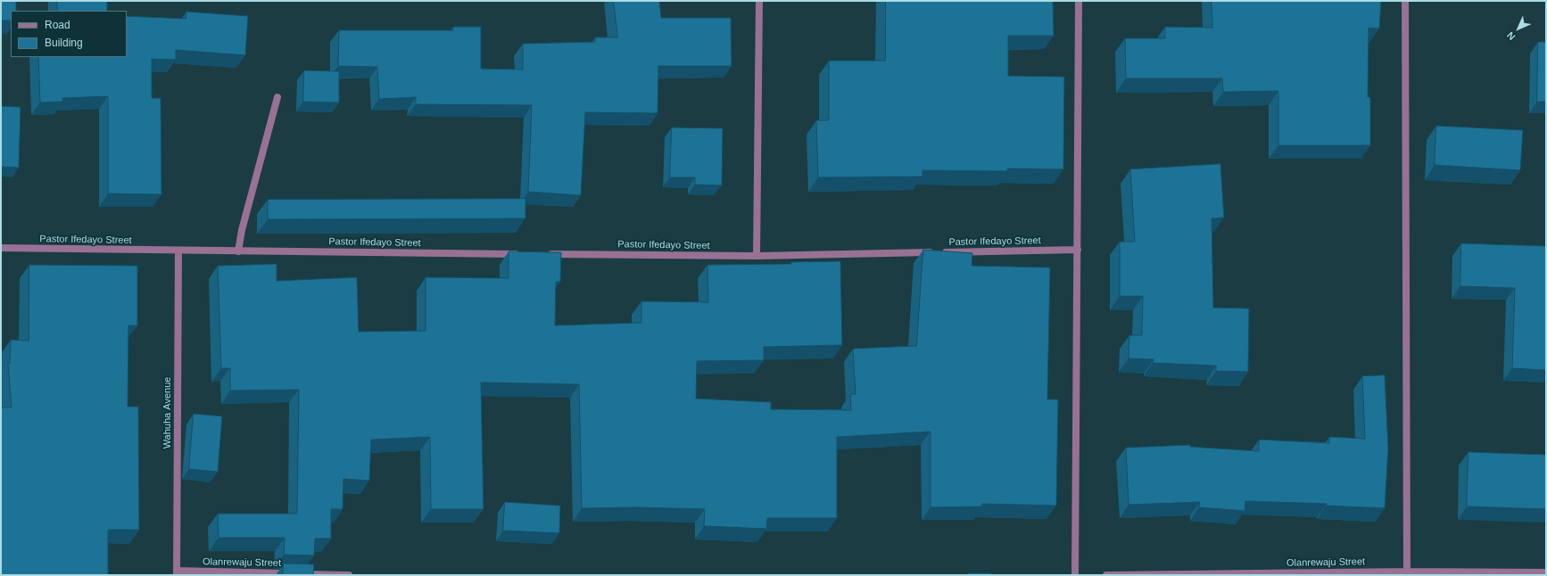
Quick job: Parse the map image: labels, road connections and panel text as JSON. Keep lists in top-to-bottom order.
{
  "streets": {
    "street": ["Pastor Ifedayo Street", "Wahuha Avenue", "Olanrewaju Street"]
  },
  "crossings": [
    ["Pastor Ifedayo Street", "Wahuha Avenue"],
    ["Wahuha Avenue", "Olanrewaju Street"]
  ],
  "legend": ["Road", "Building"],
  "north": "bottom left"
}
